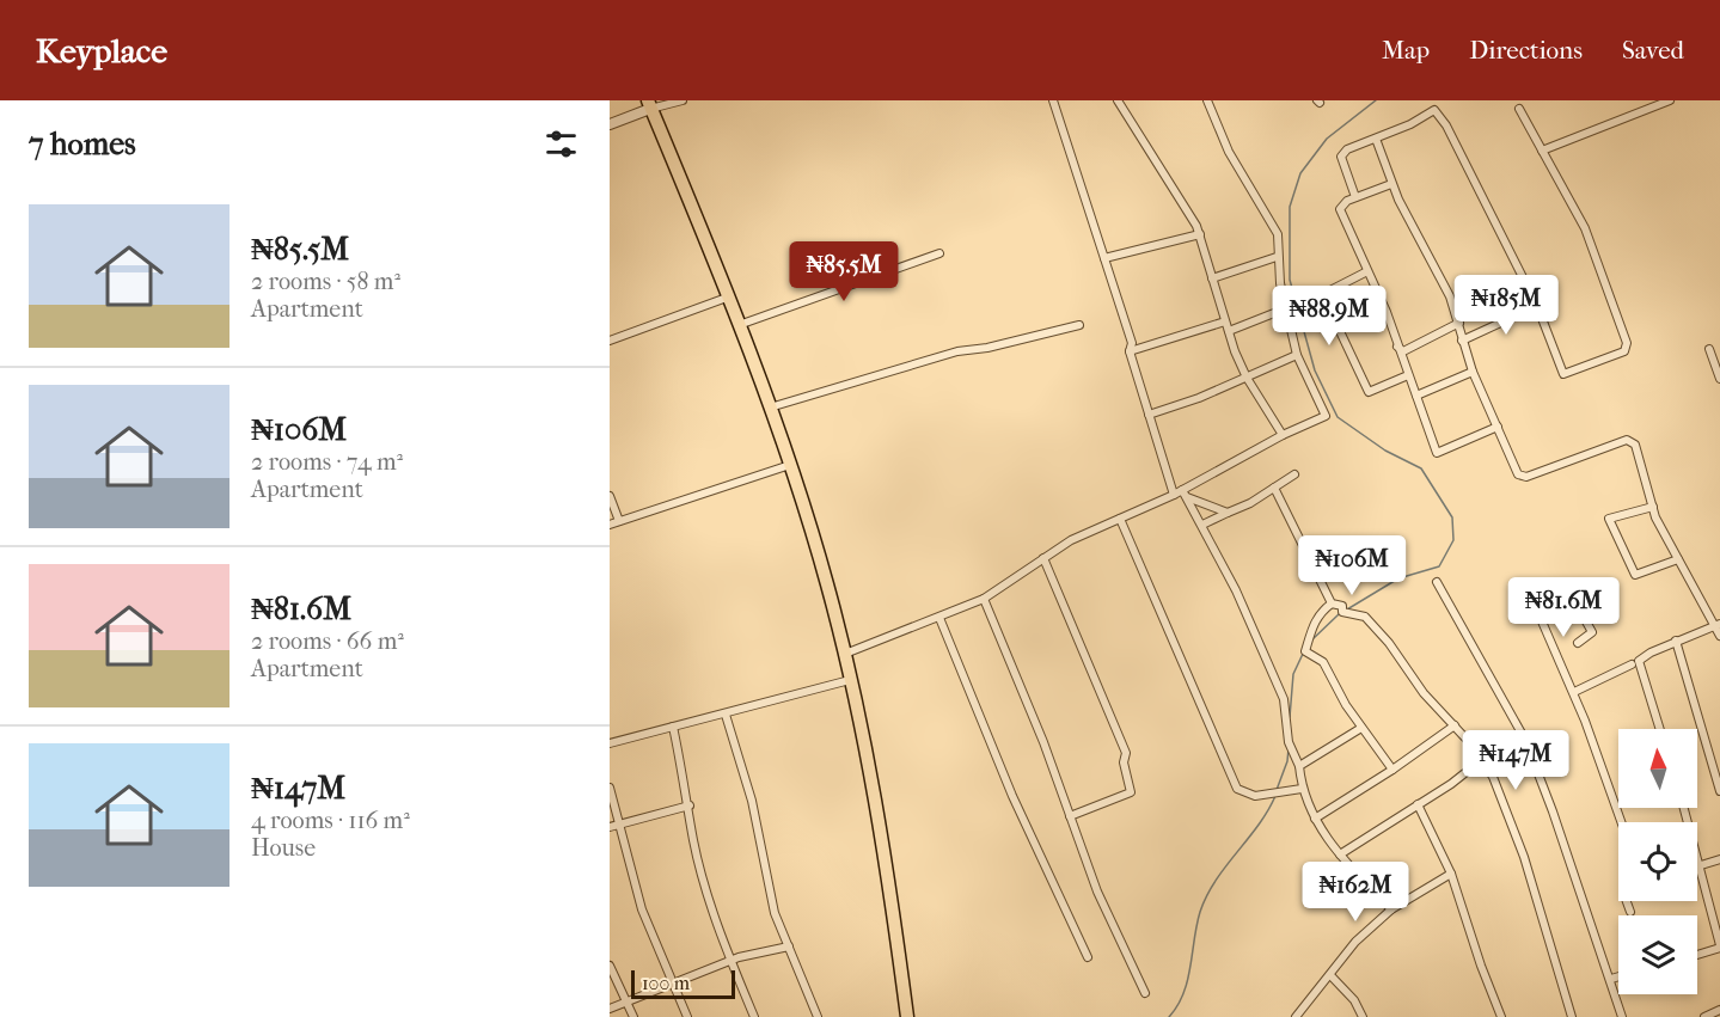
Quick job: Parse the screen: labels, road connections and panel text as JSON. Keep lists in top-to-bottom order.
{
  "scale_bar": "100 m",
  "north": "top",
  "page": {
    "header": "Keyplace",
    "nav": ["Map", "Directions", "Saved"],
    "heading": "7 homes",
    "list": [
      {
        "name": "₦85.5M",
        "note": "2 rooms · 58 m² · Apartment"
      },
      {
        "name": "₦106M",
        "note": "2 rooms · 74 m² · Apartment"
      },
      {
        "name": "₦81.6M",
        "note": "2 rooms · 66 m² · Apartment"
      },
      {
        "name": "₦147M",
        "note": "4 rooms · 116 m² · House"
      }
    ],
    "price": [
      "₦85.5M",
      "₦185M",
      "₦88.9M",
      "₦106M",
      "₦81.6M",
      "₦147M",
      "₦162M"
    ],
    "scale": "100 m"
  }
}
